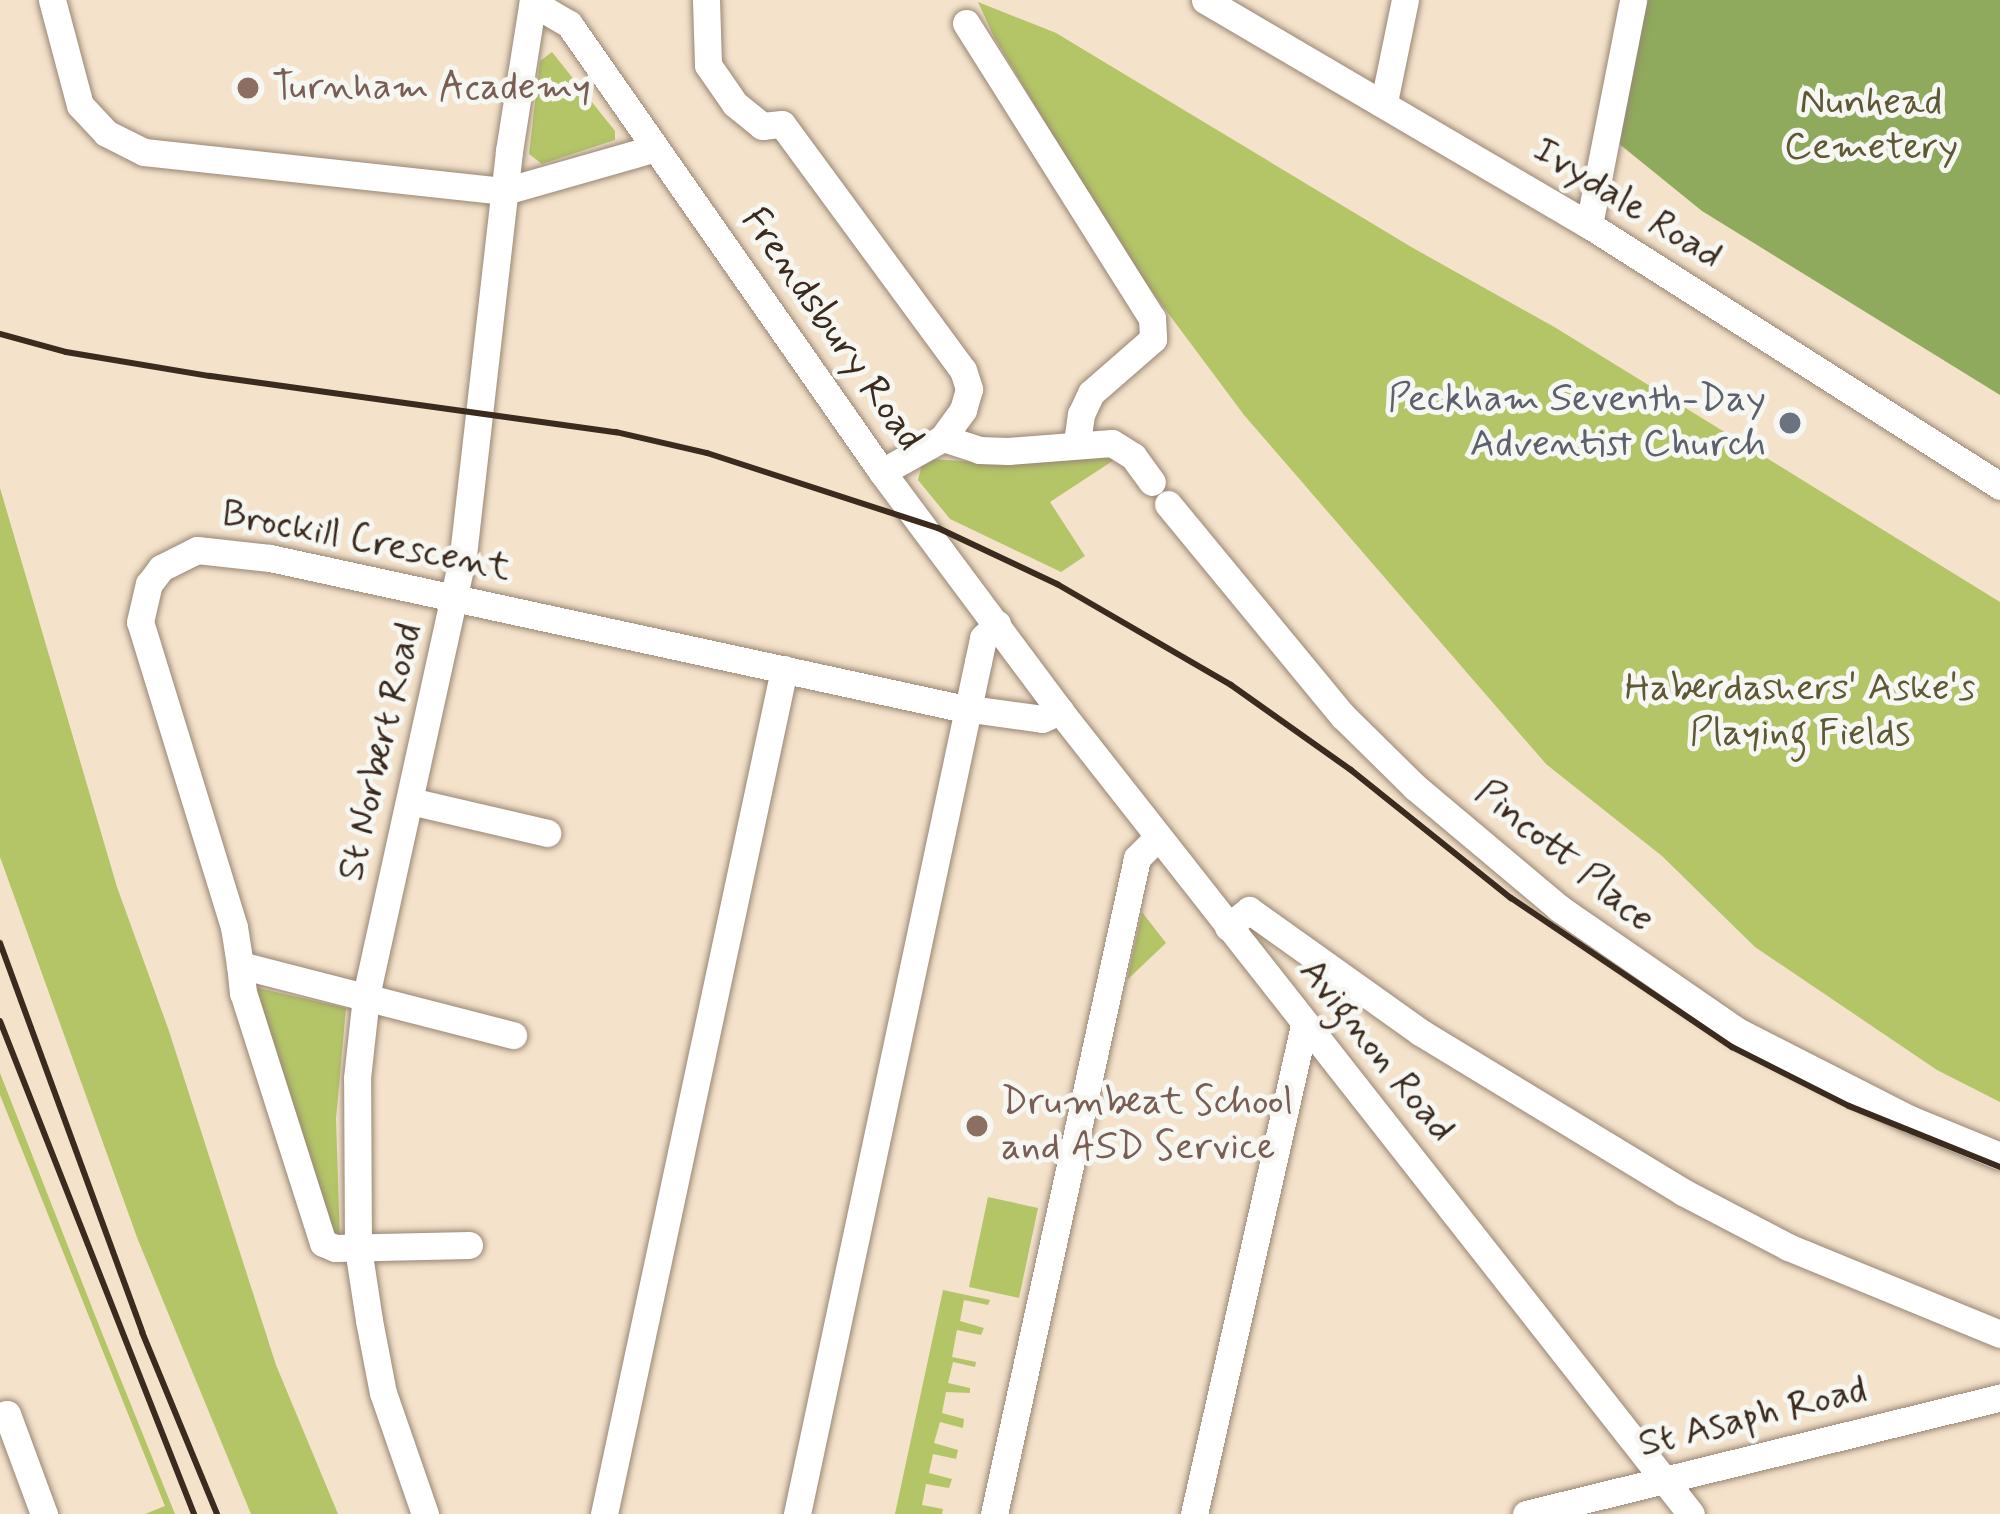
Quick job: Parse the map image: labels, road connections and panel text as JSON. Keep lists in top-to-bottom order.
{
  "streets": {
    "street": [
      "Ivydale Road",
      "Frendsbury Road",
      "Brockill Crescent",
      "St Norbert Road",
      "Pincott Place",
      "Avignon Road",
      "St Asaph Road"
    ]
  },
  "crossings": [
    ["Frendsbury Road", "St Norbert Road"],
    ["Frendsbury Road", "Avignon Road"],
    ["Brockill Crescent", "St Norbert Road"],
    ["Avignon Road", "St Asaph Road"]
  ],
  "parks": ["Nunhead Cemetery", "Haberdashers' Aske's Playing Fields"],
  "places": ["Turnham Academy", "Peckham Seventh-Day Adventist Church", "Drumbeat School and ASD Service"]
}
